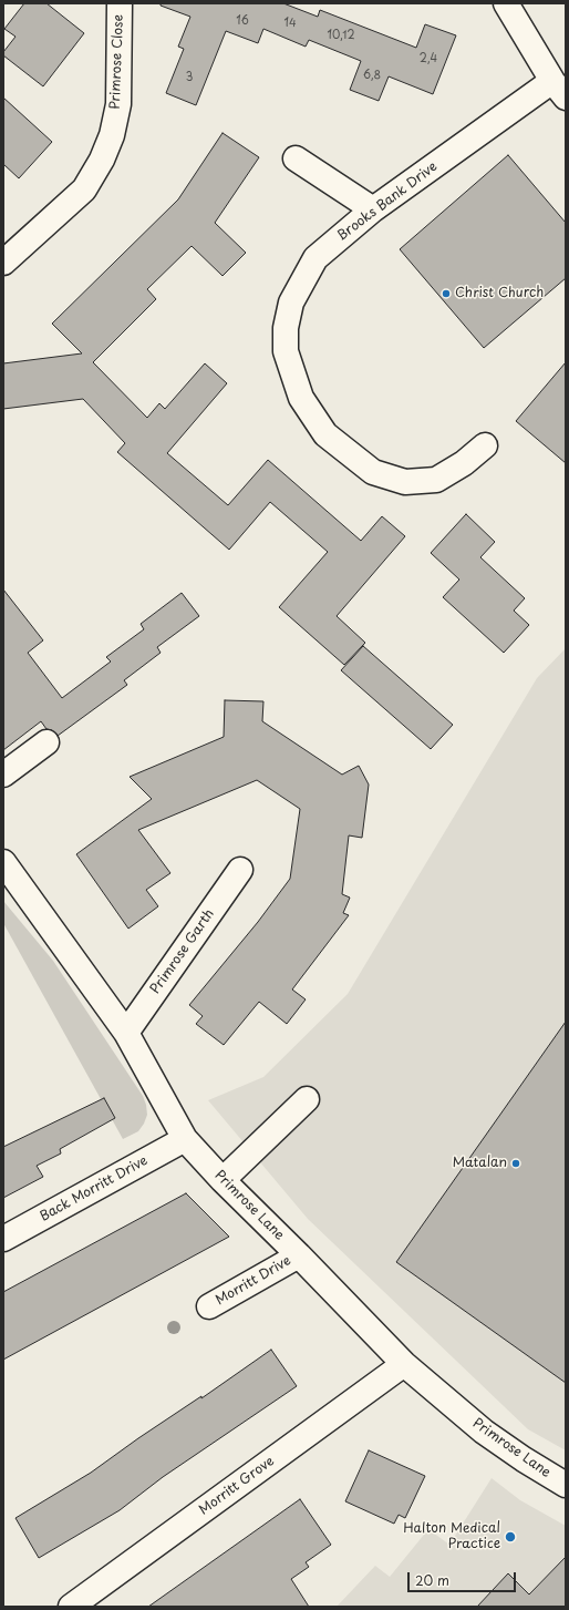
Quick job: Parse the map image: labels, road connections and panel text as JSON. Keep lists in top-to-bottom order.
{
  "streets": {
    "street": [
      "Primrose Close",
      "Brooks Bank Drive",
      "Primrose Garth",
      "Back Morritt Drive",
      "Primrose Lane",
      "Morritt Drive",
      "Morritt Grove"
    ]
  },
  "crossings": [
    ["Primrose Garth", "Primrose Lane"],
    ["Back Morritt Drive", "Primrose Lane"],
    ["Primrose Lane", "Morritt Drive"],
    ["Primrose Lane", "Morritt Grove"]
  ],
  "places": ["Christ Church", "Matalan", "Halton Medical Practice"],
  "house_numbers": [
    "16",
    "14",
    "10,12",
    "2,4",
    "6,8",
    "3"
  ],
  "scale_bar": "20 m"
}
